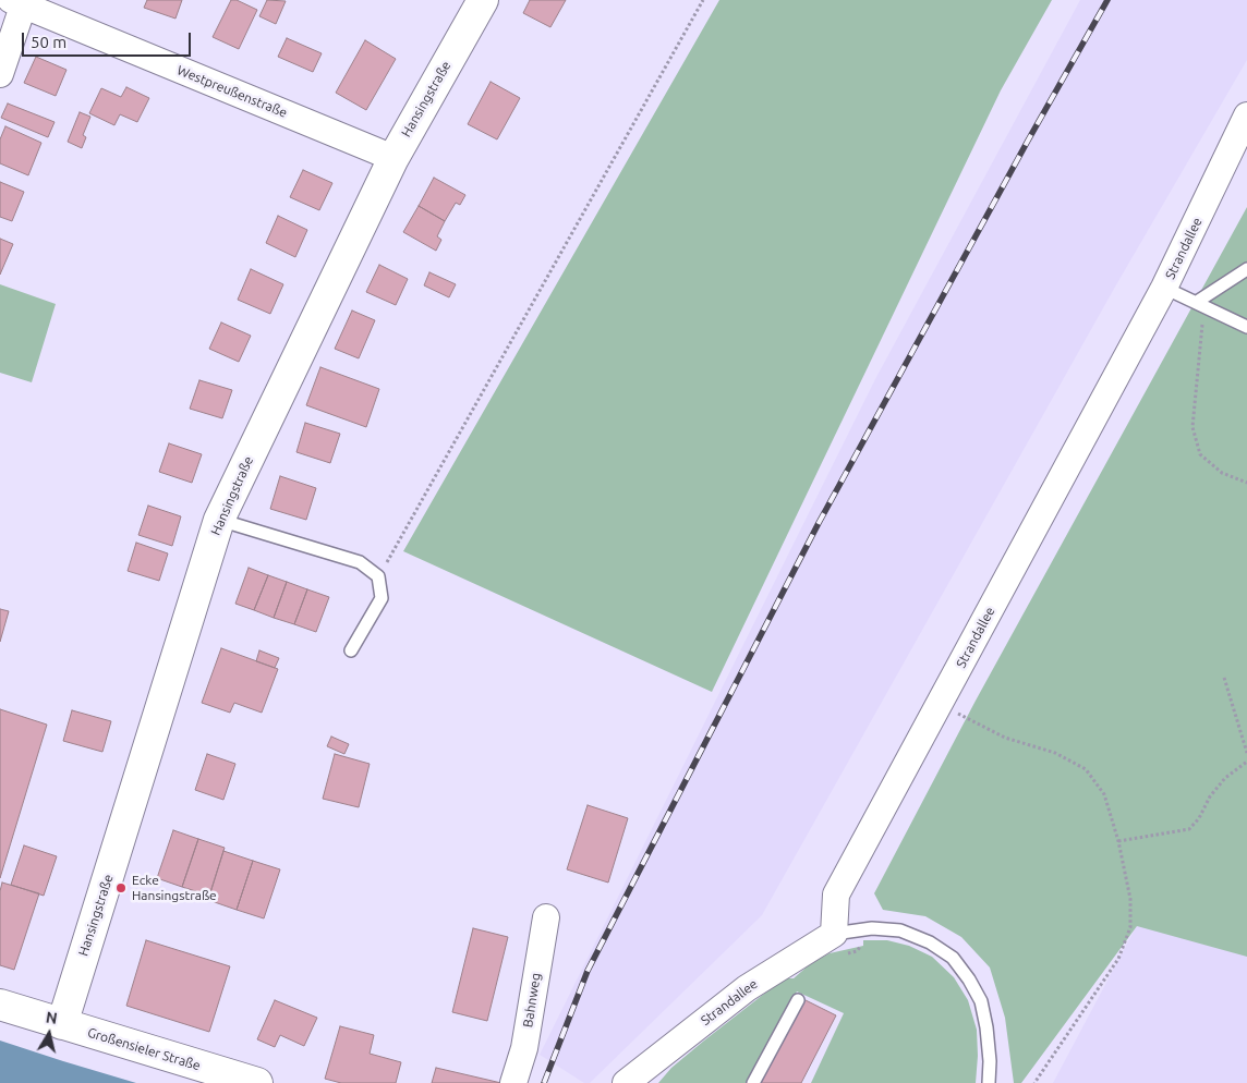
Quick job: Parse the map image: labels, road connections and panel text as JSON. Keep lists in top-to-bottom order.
{
  "streets": {
    "street": [
      "Westpreußenstraße",
      "Hansingstraße",
      "Strandallee",
      "Bahnweg",
      "Großensieler Straße"
    ]
  },
  "crossings": [
    ["Westpreußenstraße", "Hansingstraße"],
    ["Hansingstraße", "Großensieler Straße"]
  ],
  "places": ["Ecke Hansingstraße"],
  "scale_bar": "50 m",
  "north": "top"
}
